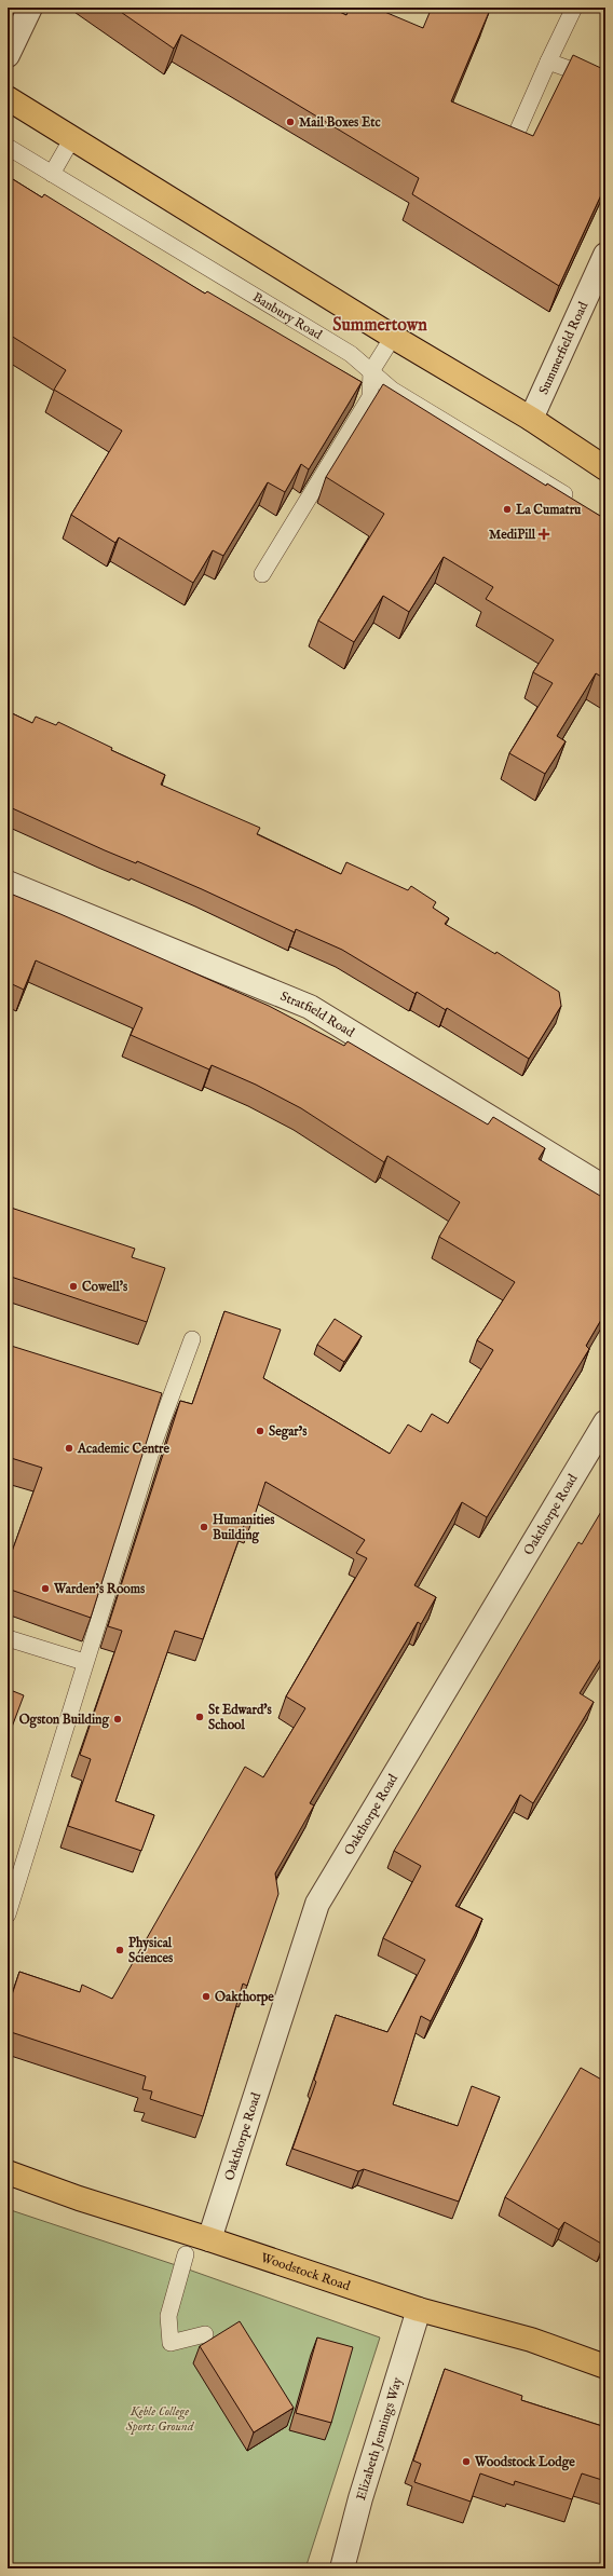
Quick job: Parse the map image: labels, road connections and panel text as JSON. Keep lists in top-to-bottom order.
{
  "streets": {
    "main road": ["Woodstock Road"],
    "street": [
      "Summerfield Road",
      "Stratfield Road",
      "Oakthorpe Road",
      "Elizabeth Jennings Way"
    ],
    "lane": ["Banbury Road"]
  },
  "crossings": [
    ["Oakthorpe Road", "Woodstock Road"],
    ["Woodstock Road", "Elizabeth Jennings Way"]
  ],
  "districts": ["Summertown"],
  "parks": ["Keble College Sports Ground"],
  "places": {
    "other": [
      "Mail Boxes Etc",
      "La Cumatru",
      "Cowell's",
      "Segar’s",
      "Academic Centre",
      "Humanities Building",
      "Warden’s Rooms",
      "St Edward's School",
      "Ogston Building",
      "Physical Sciences",
      "Oakthorpe",
      "Woodstock Lodge"
    ],
    "health": ["MediPill"]
  }
}
